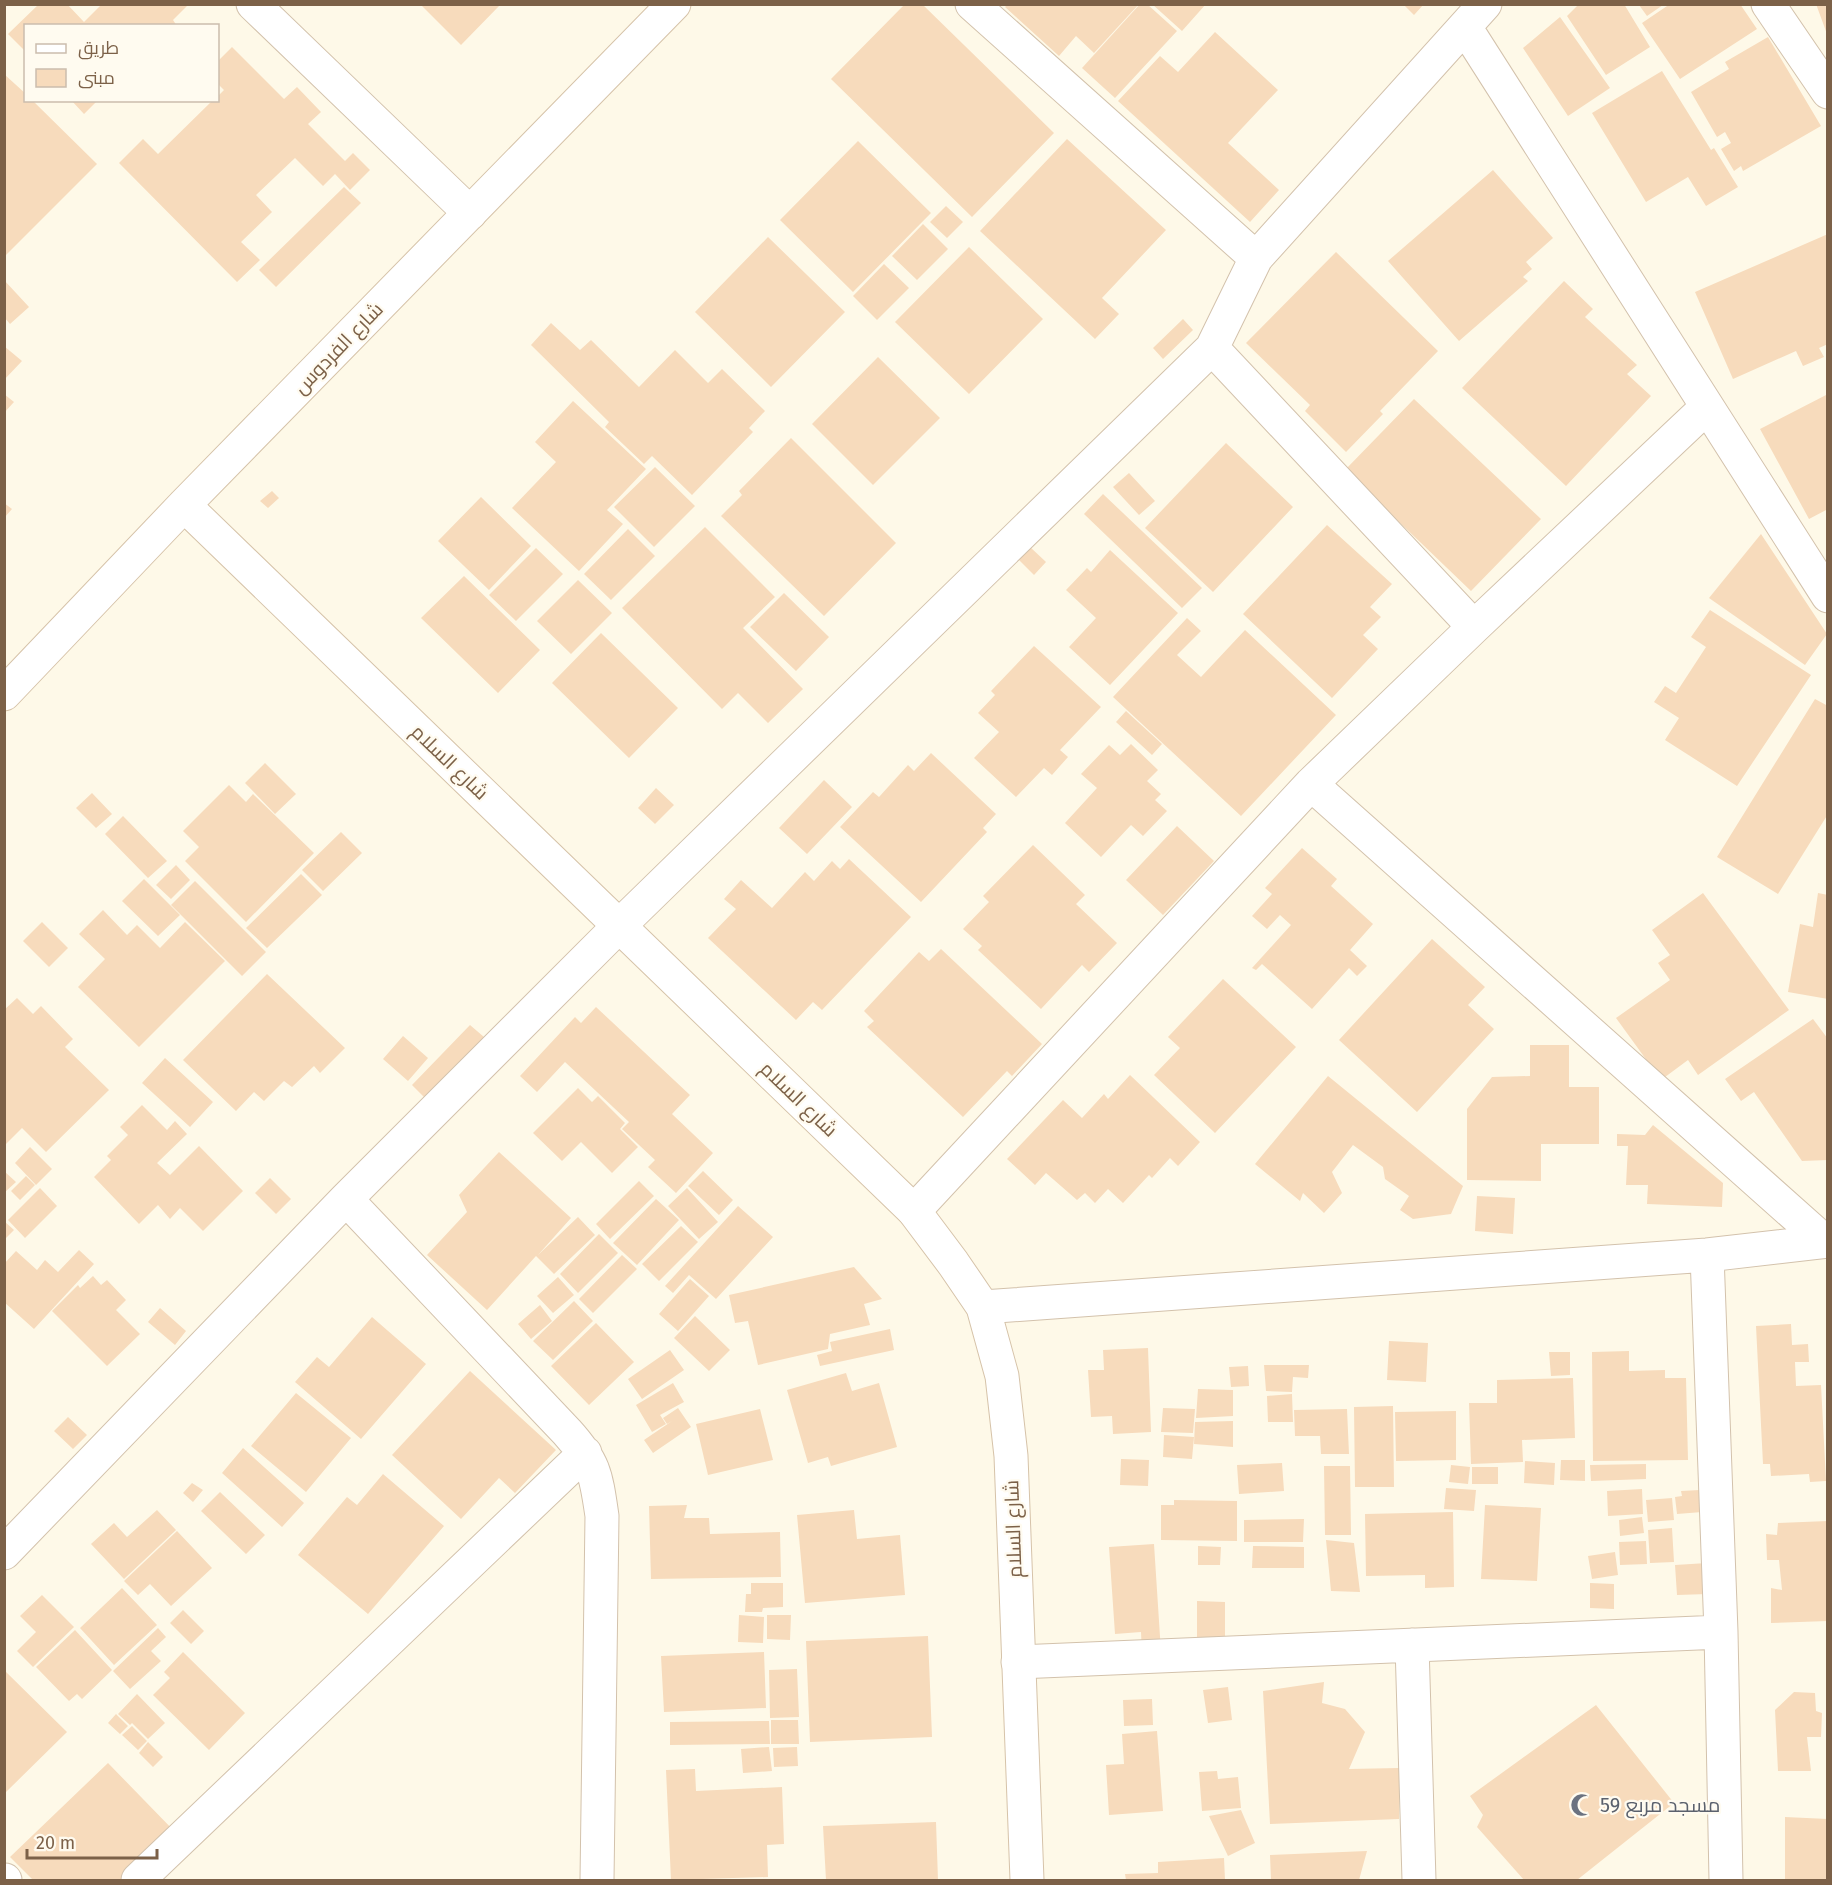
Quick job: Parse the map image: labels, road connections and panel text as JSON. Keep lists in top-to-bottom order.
{
  "streets": {
    "street": ["شارع الفردوس", "شارع السلام"]
  },
  "crossings": [
    ["شارع الفردوس", "شارع السلام"]
  ],
  "places": {
    "mosque": ["مسجد مربع 59"]
  },
  "legend": ["طريق", "مبنى"],
  "scale_bar": "20 m"
}
